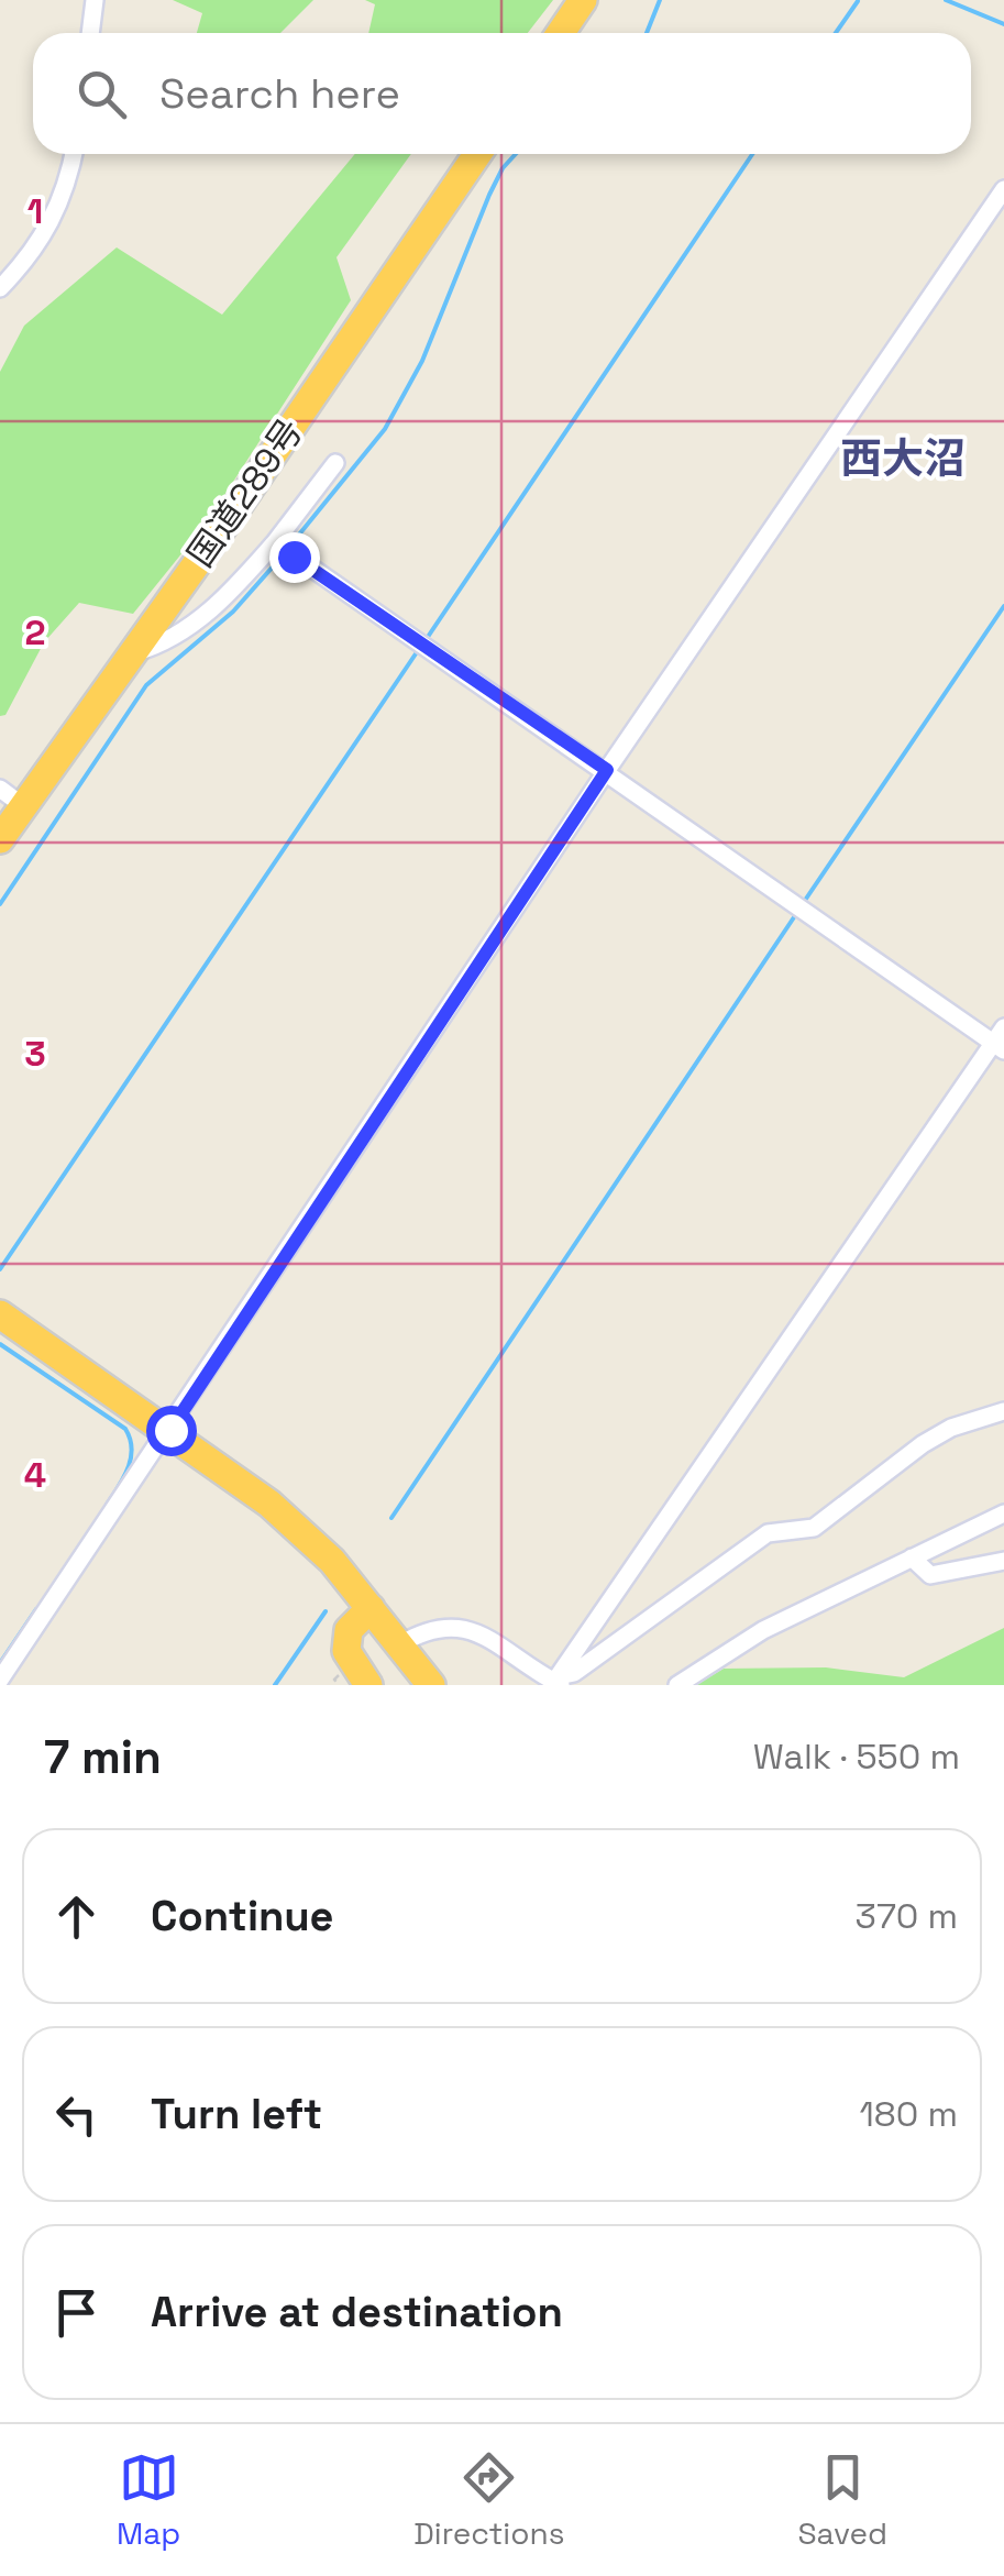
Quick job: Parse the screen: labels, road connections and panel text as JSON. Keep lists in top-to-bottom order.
{
  "streets": {
    "highway": ["国道289号"]
  },
  "districts": ["西大沼"],
  "page": {
    "search": "Search here",
    "heading": ["7 min", "Walk · 550 m"],
    "list": [
      ["Continue", "370 m"],
      ["Turn left", "180 m"],
      "Arrive at destination"
    ],
    "nav": ["Map", "Directions", "Saved"]
  },
  "grid": {
    "rows": [
      "1",
      "2",
      "3",
      "4"
    ]
  }
}
